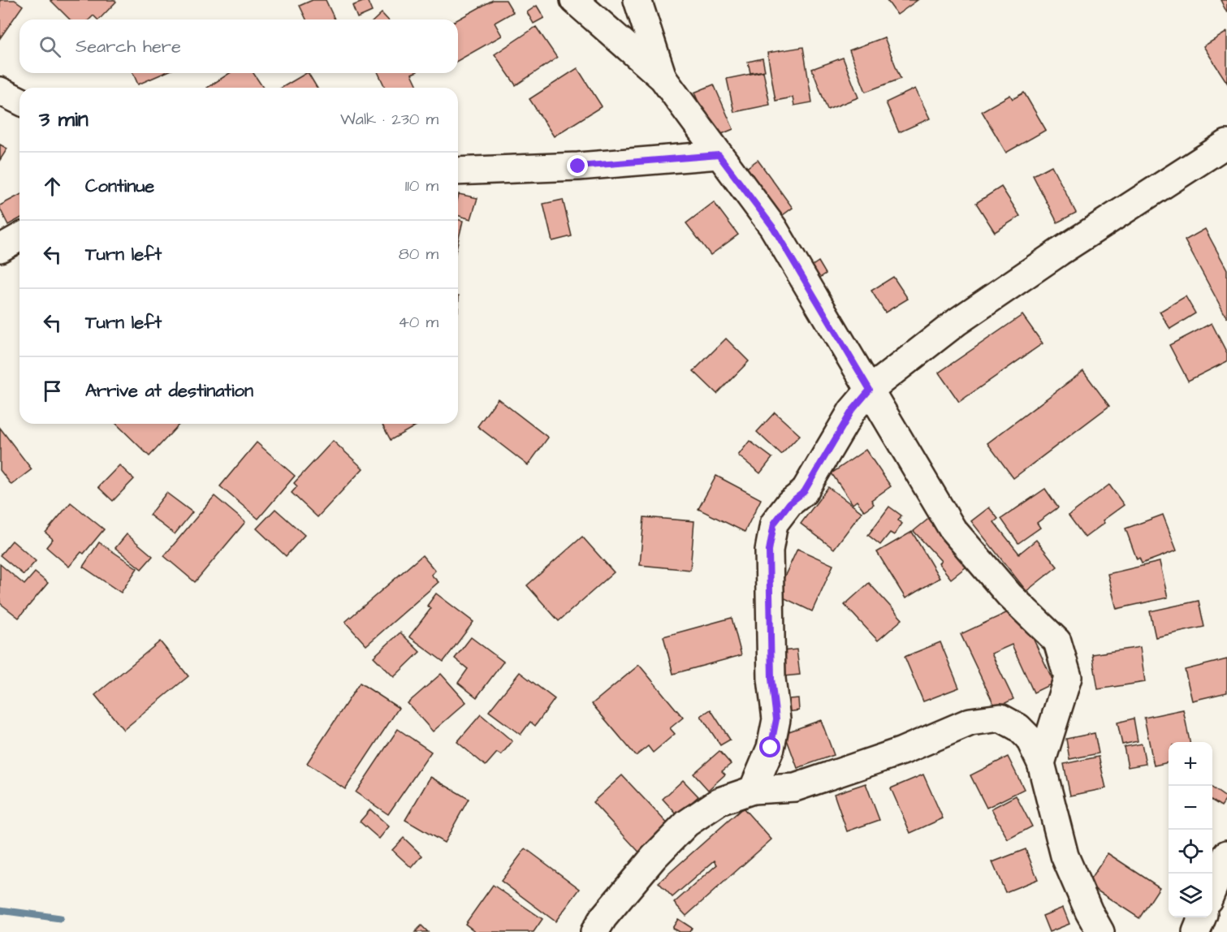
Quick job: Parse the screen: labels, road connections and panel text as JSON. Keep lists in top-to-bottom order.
{
  "page": {
    "search": "Search here",
    "heading": ["3 min", "Walk · 230 m"],
    "list": [
      ["Continue", "110 m"],
      ["Turn left", "80 m"],
      ["Turn left", "40 m"],
      "Arrive at destination"
    ],
    "map_buttons": ["+", "−"]
  }
}
